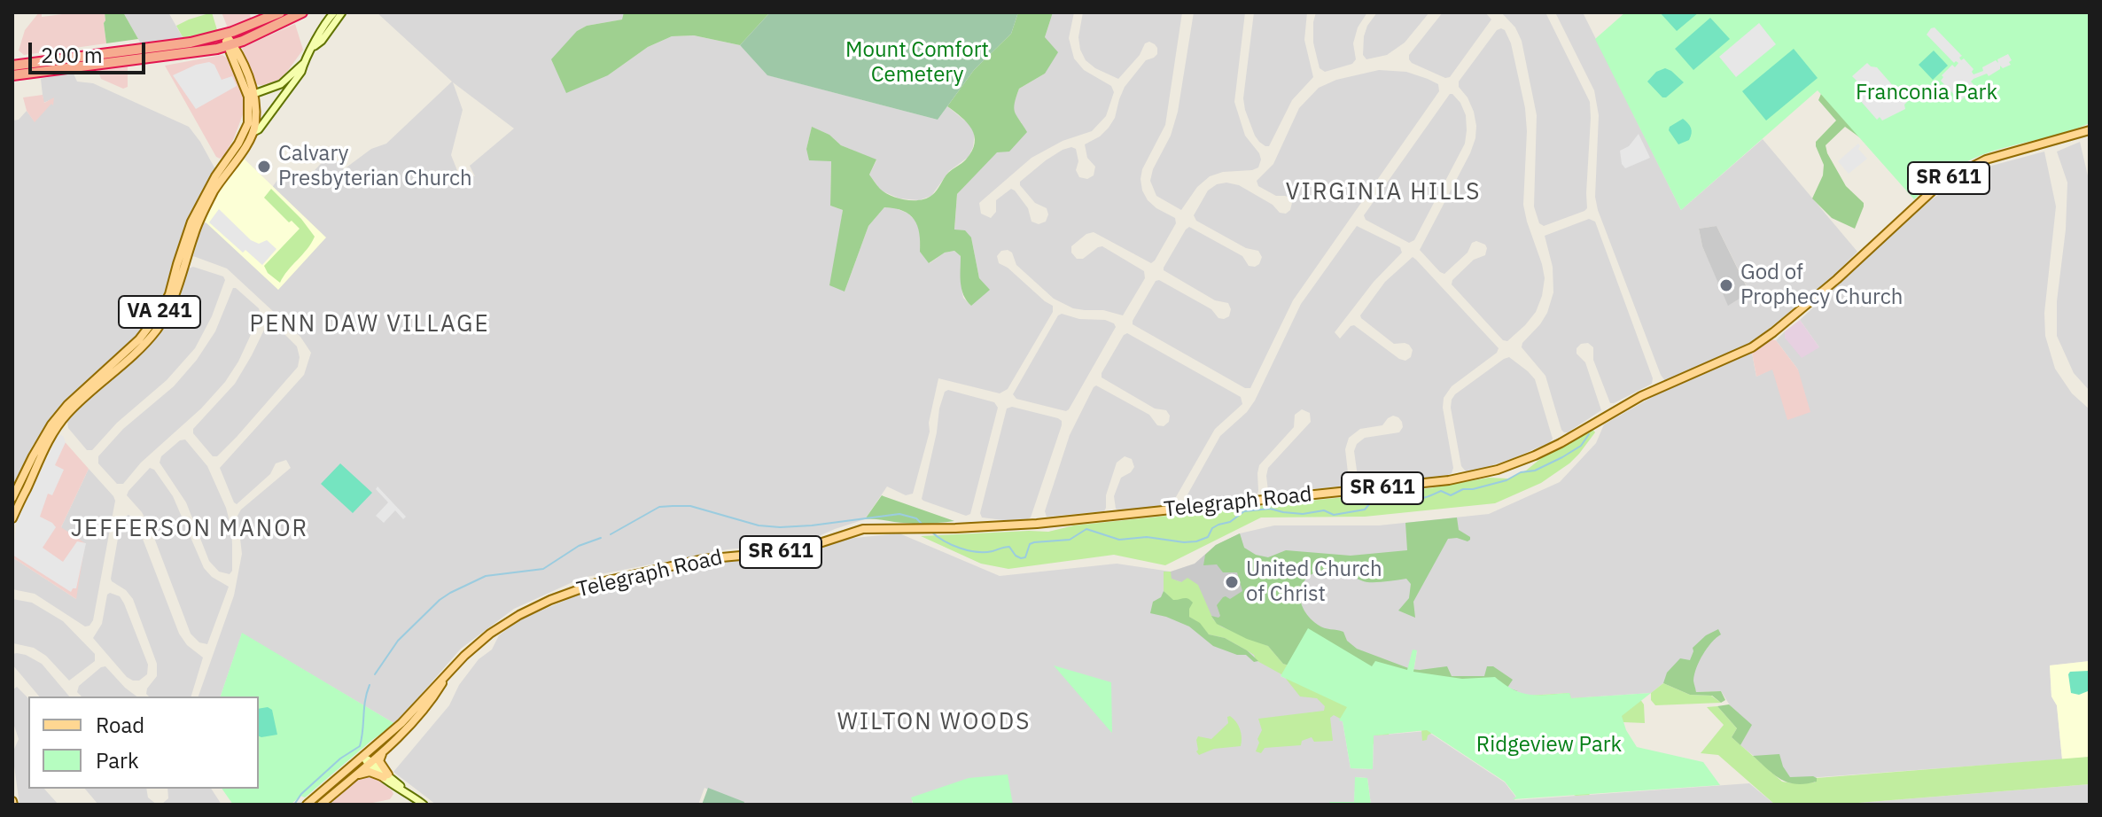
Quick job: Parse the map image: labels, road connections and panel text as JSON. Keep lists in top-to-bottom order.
{
  "streets": {
    "main road": ["SR 611", "VA 241", "Telegraph Road"]
  },
  "districts": [
    "VIRGINIA HILLS",
    "PENN DAW VILLAGE",
    "JEFFERSON MANOR",
    "WILTON WOODS"
  ],
  "parks": ["Mount Comfort Cemetery", "Franconia Park", "Ridgeview Park"],
  "places": ["Calvary Presbyterian Church", "God of Prophecy Church", "United Church of Christ"],
  "legend": ["Road", "Park"],
  "scale_bar": "200 m"
}
